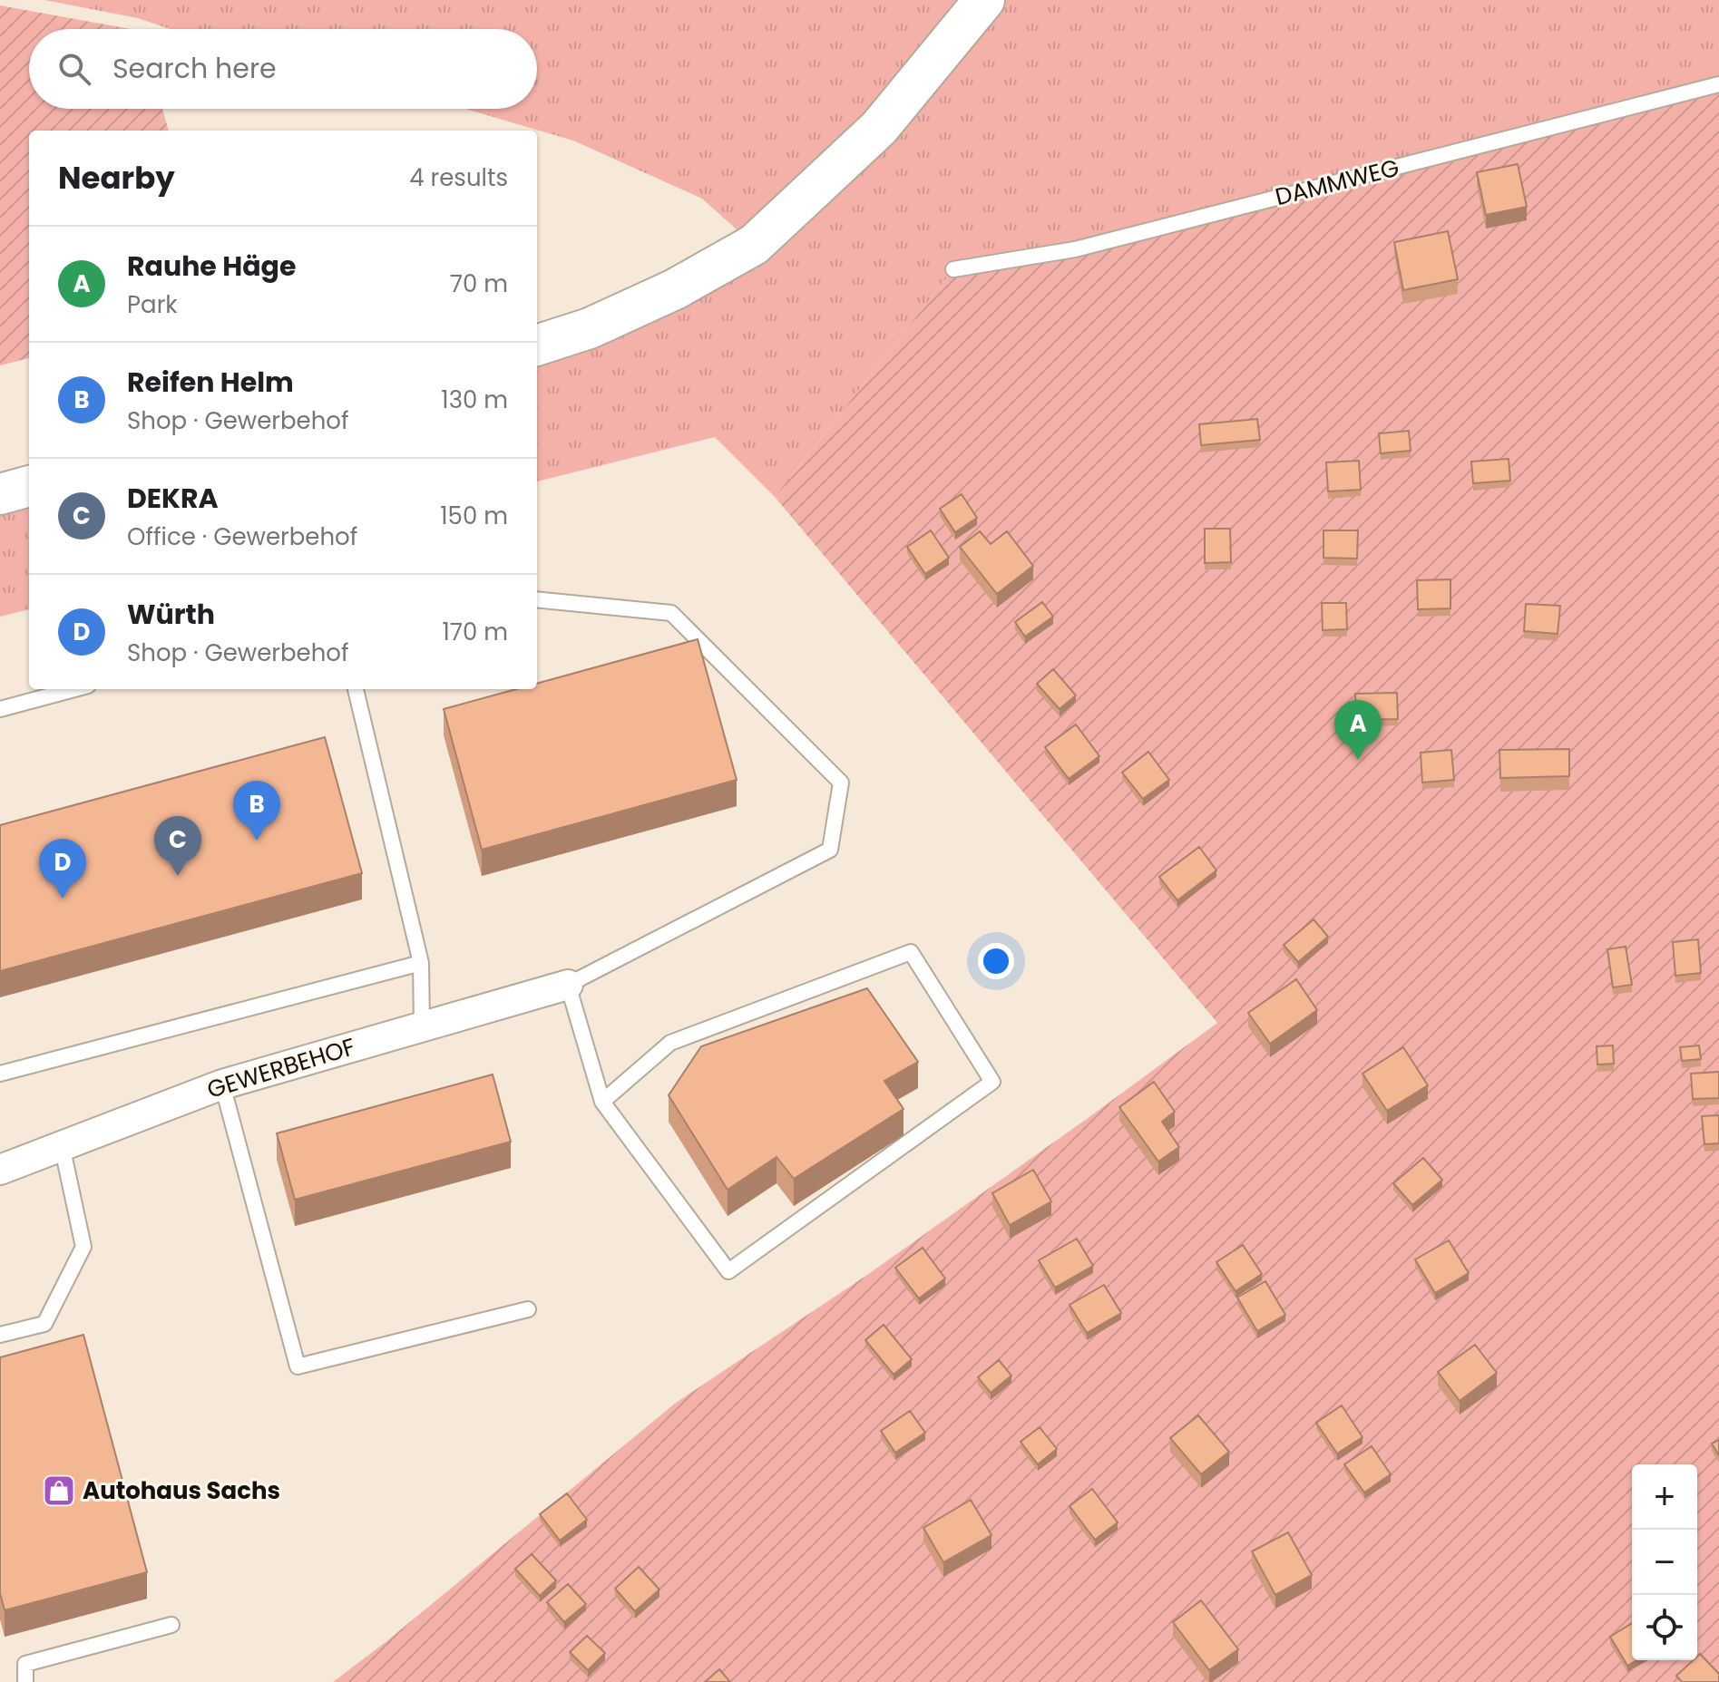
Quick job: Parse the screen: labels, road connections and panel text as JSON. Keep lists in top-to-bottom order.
{
  "streets": {
    "street": ["GEWERBEHOF"],
    "lane": ["DAMMWEG"]
  },
  "places": {
    "shop": ["Autohaus Sachs"]
  },
  "page": {
    "search": "Search here",
    "heading": ["Nearby", "4 results"],
    "list": [
      {
        "mark": "A",
        "name": "Rauhe Häge",
        "note": "Park",
        "value": "70 m"
      },
      {
        "mark": "B",
        "name": "Reifen Helm",
        "note": "Shop · Gewerbehof",
        "value": "130 m"
      },
      {
        "mark": "C",
        "name": "DEKRA",
        "note": "Office · Gewerbehof",
        "value": "150 m"
      },
      {
        "mark": "D",
        "name": "Würth",
        "note": "Shop · Gewerbehof",
        "value": "170 m"
      }
    ],
    "pins": [
      "A",
      "B",
      "C",
      "D"
    ],
    "map_buttons": ["+", "−"]
  }
}
